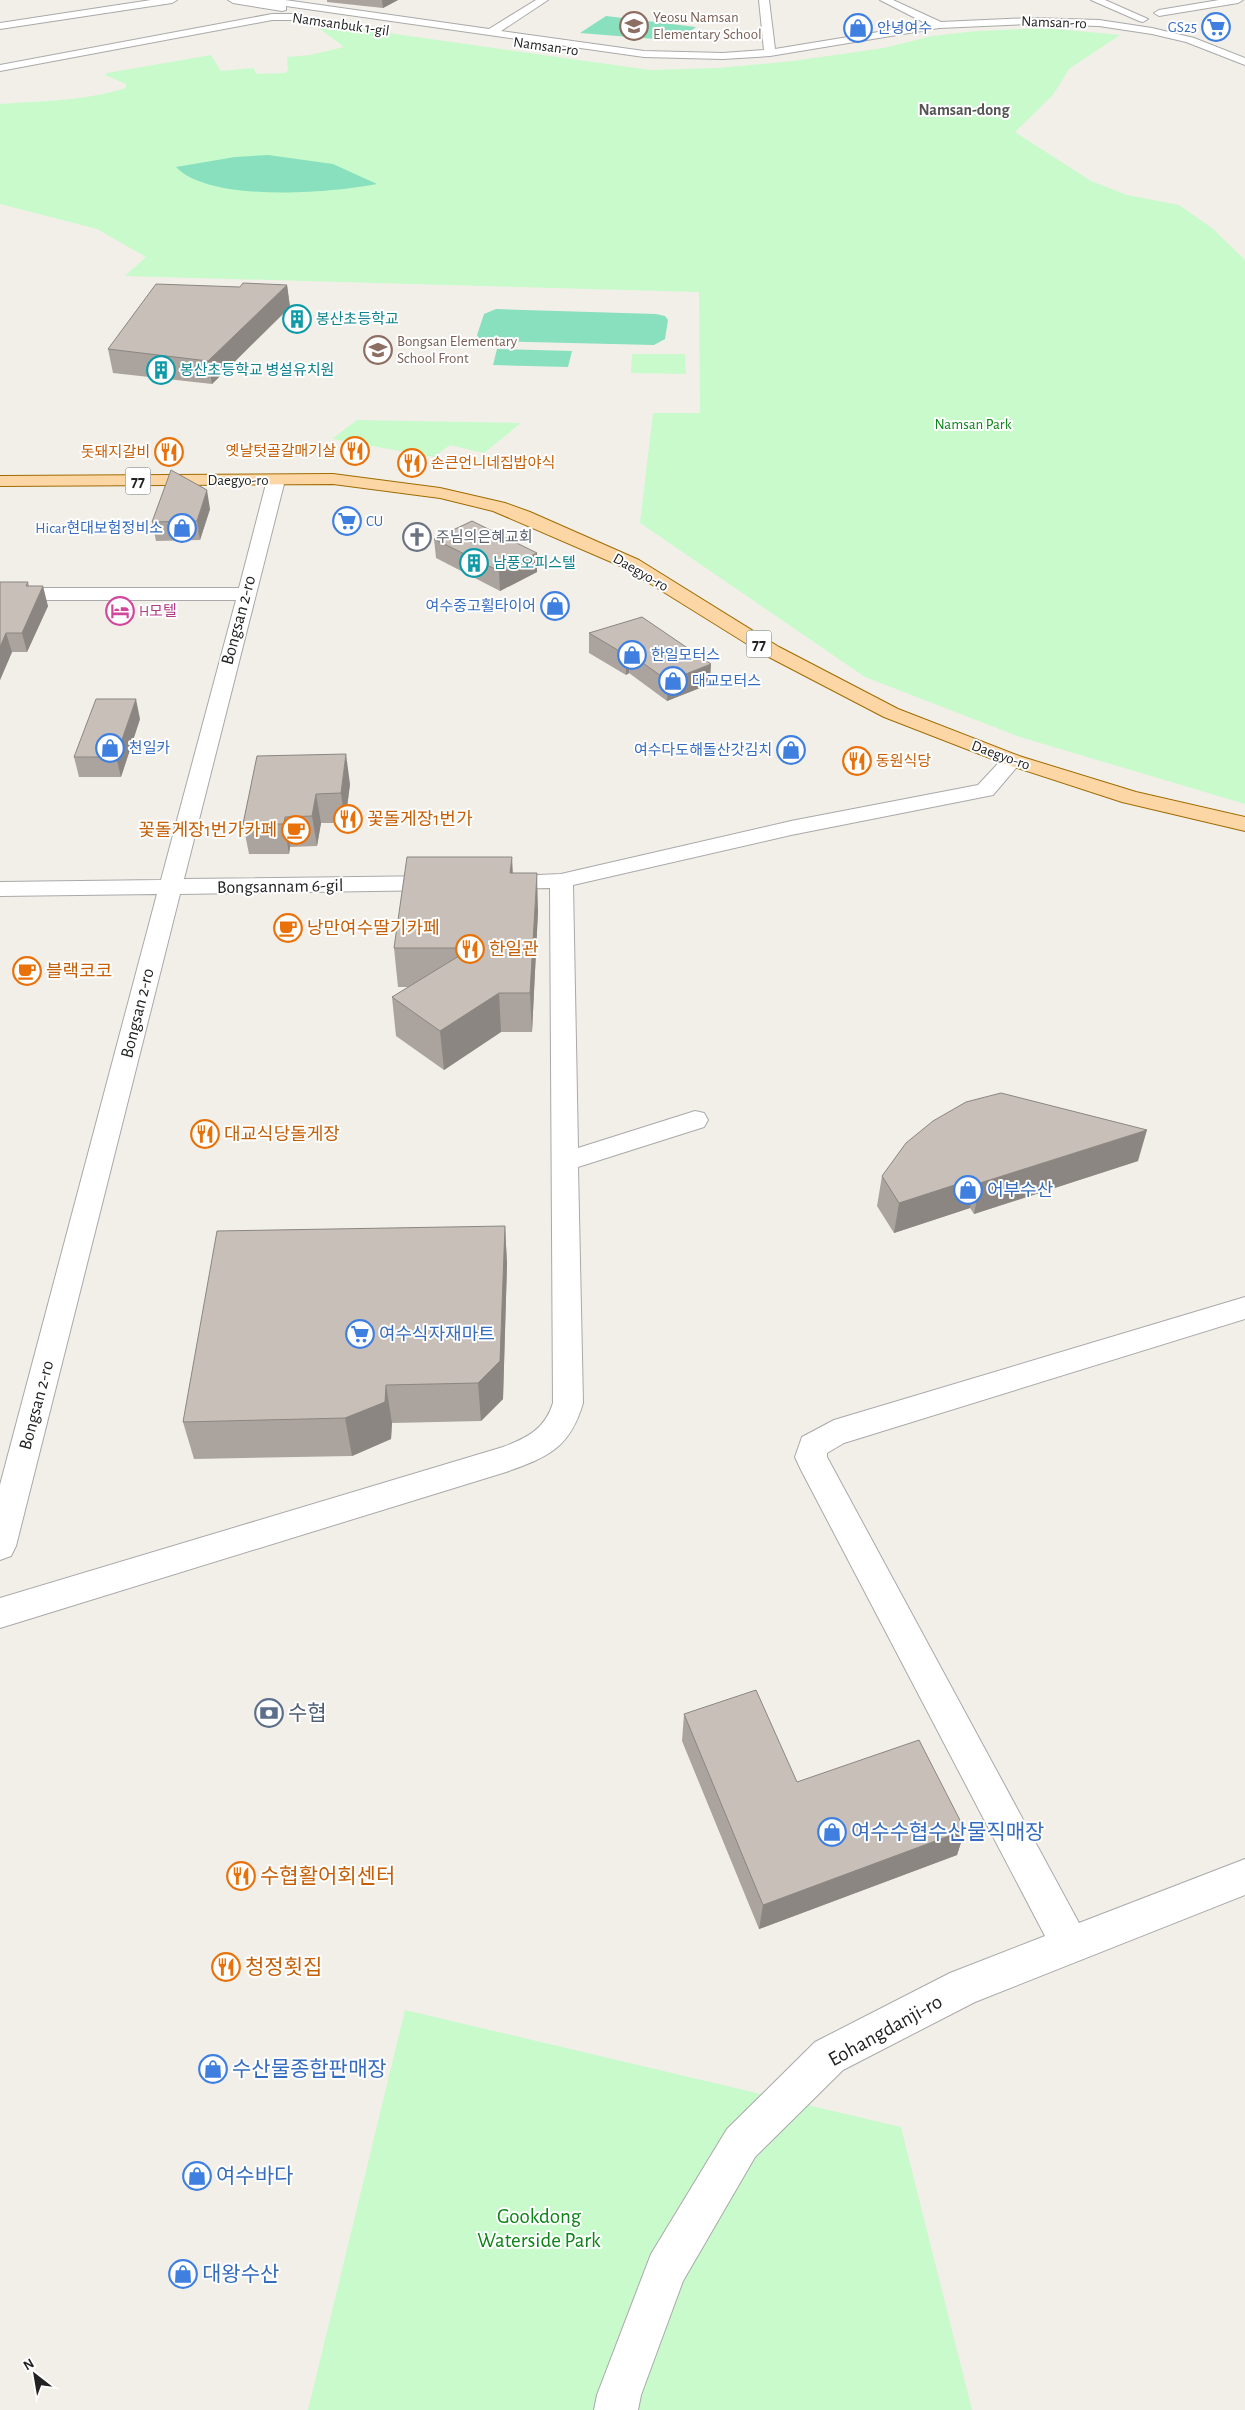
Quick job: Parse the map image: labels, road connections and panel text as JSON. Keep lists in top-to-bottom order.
{
  "streets": {
    "main road": ["Daegyo-ro", "77"],
    "street": [
      "Namsan-ro",
      "Namsanbuk 1-gil",
      "Bongsan 2-ro",
      "Bongsannam 6-gil",
      "Eohangdanji-ro"
    ]
  },
  "crossings": [
    ["Daegyo-ro", "Bongsan 2-ro"],
    ["Daegyo-ro", "Bongsannam 6-gil"],
    ["Bongsan 2-ro", "Bongsannam 6-gil"]
  ],
  "districts": ["Namsan-dong"],
  "parks": ["Namsan Park", "Gookdong Waterside Park"],
  "places": {
    "school or university": ["Yeosu Namsan Elementary School", "Bongsan Elementary School Front"],
    "supermarket": ["GS25", "CU", "여수식자재마트"],
    "shop": [
      "안녕여수",
      "Hicar현대보험정비소",
      "여수중고휠타이어",
      "한일모터스",
      "대교모터스",
      "천일카",
      "여수다도해돌산갓김치",
      "어부수산",
      "여수수협수산물직매장",
      "수산물종합판매장",
      "여수바다",
      "대왕수산"
    ],
    "building": ["봉산초등학교", "봉산초등학교 병설유치원", "남풍오피스텔"],
    "restaurant": [
      "옛날텃골갈매기살",
      "돗돼지갈비",
      "손큰언니네집밥야식",
      "동원식당",
      "꽃돌게장1번가",
      "한일관",
      "대교식당돌게장",
      "수협활어회센터",
      "청정횟집"
    ],
    "church": ["주님의은혜교회"],
    "hotel": ["H모텔"],
    "cafe": ["꽃돌게장1번가카페", "낭만여수딸기카페", "블랙코코"],
    "bank": ["수협"]
  },
  "north": "top left"
}
